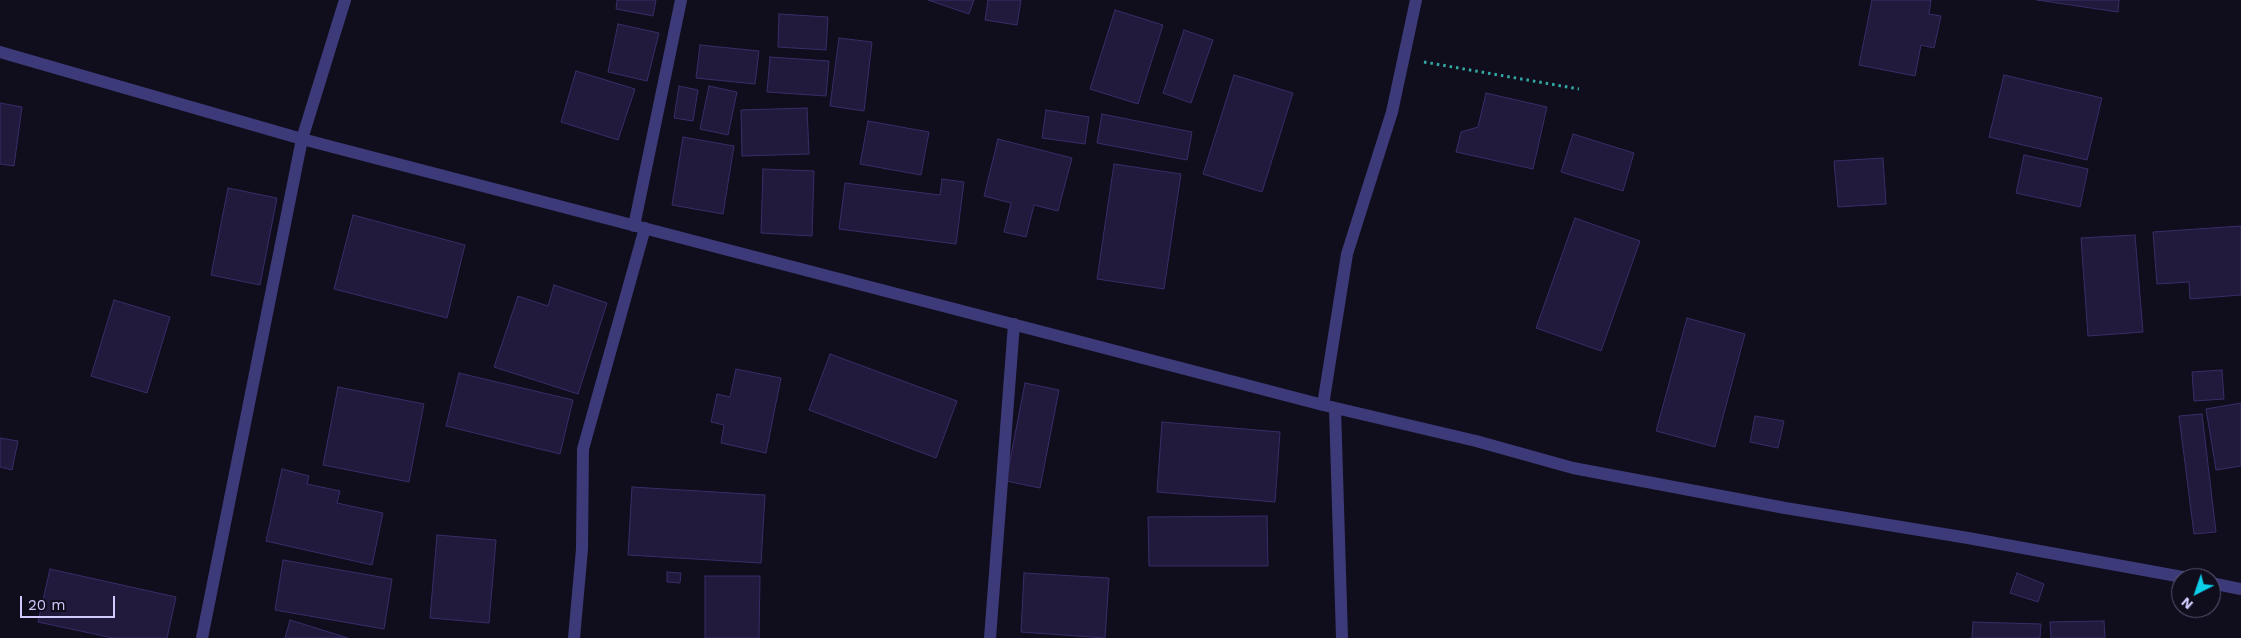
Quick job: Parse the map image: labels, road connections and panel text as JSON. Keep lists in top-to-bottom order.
{
  "scale_bar": "20 m",
  "north": "bottom left"
}
